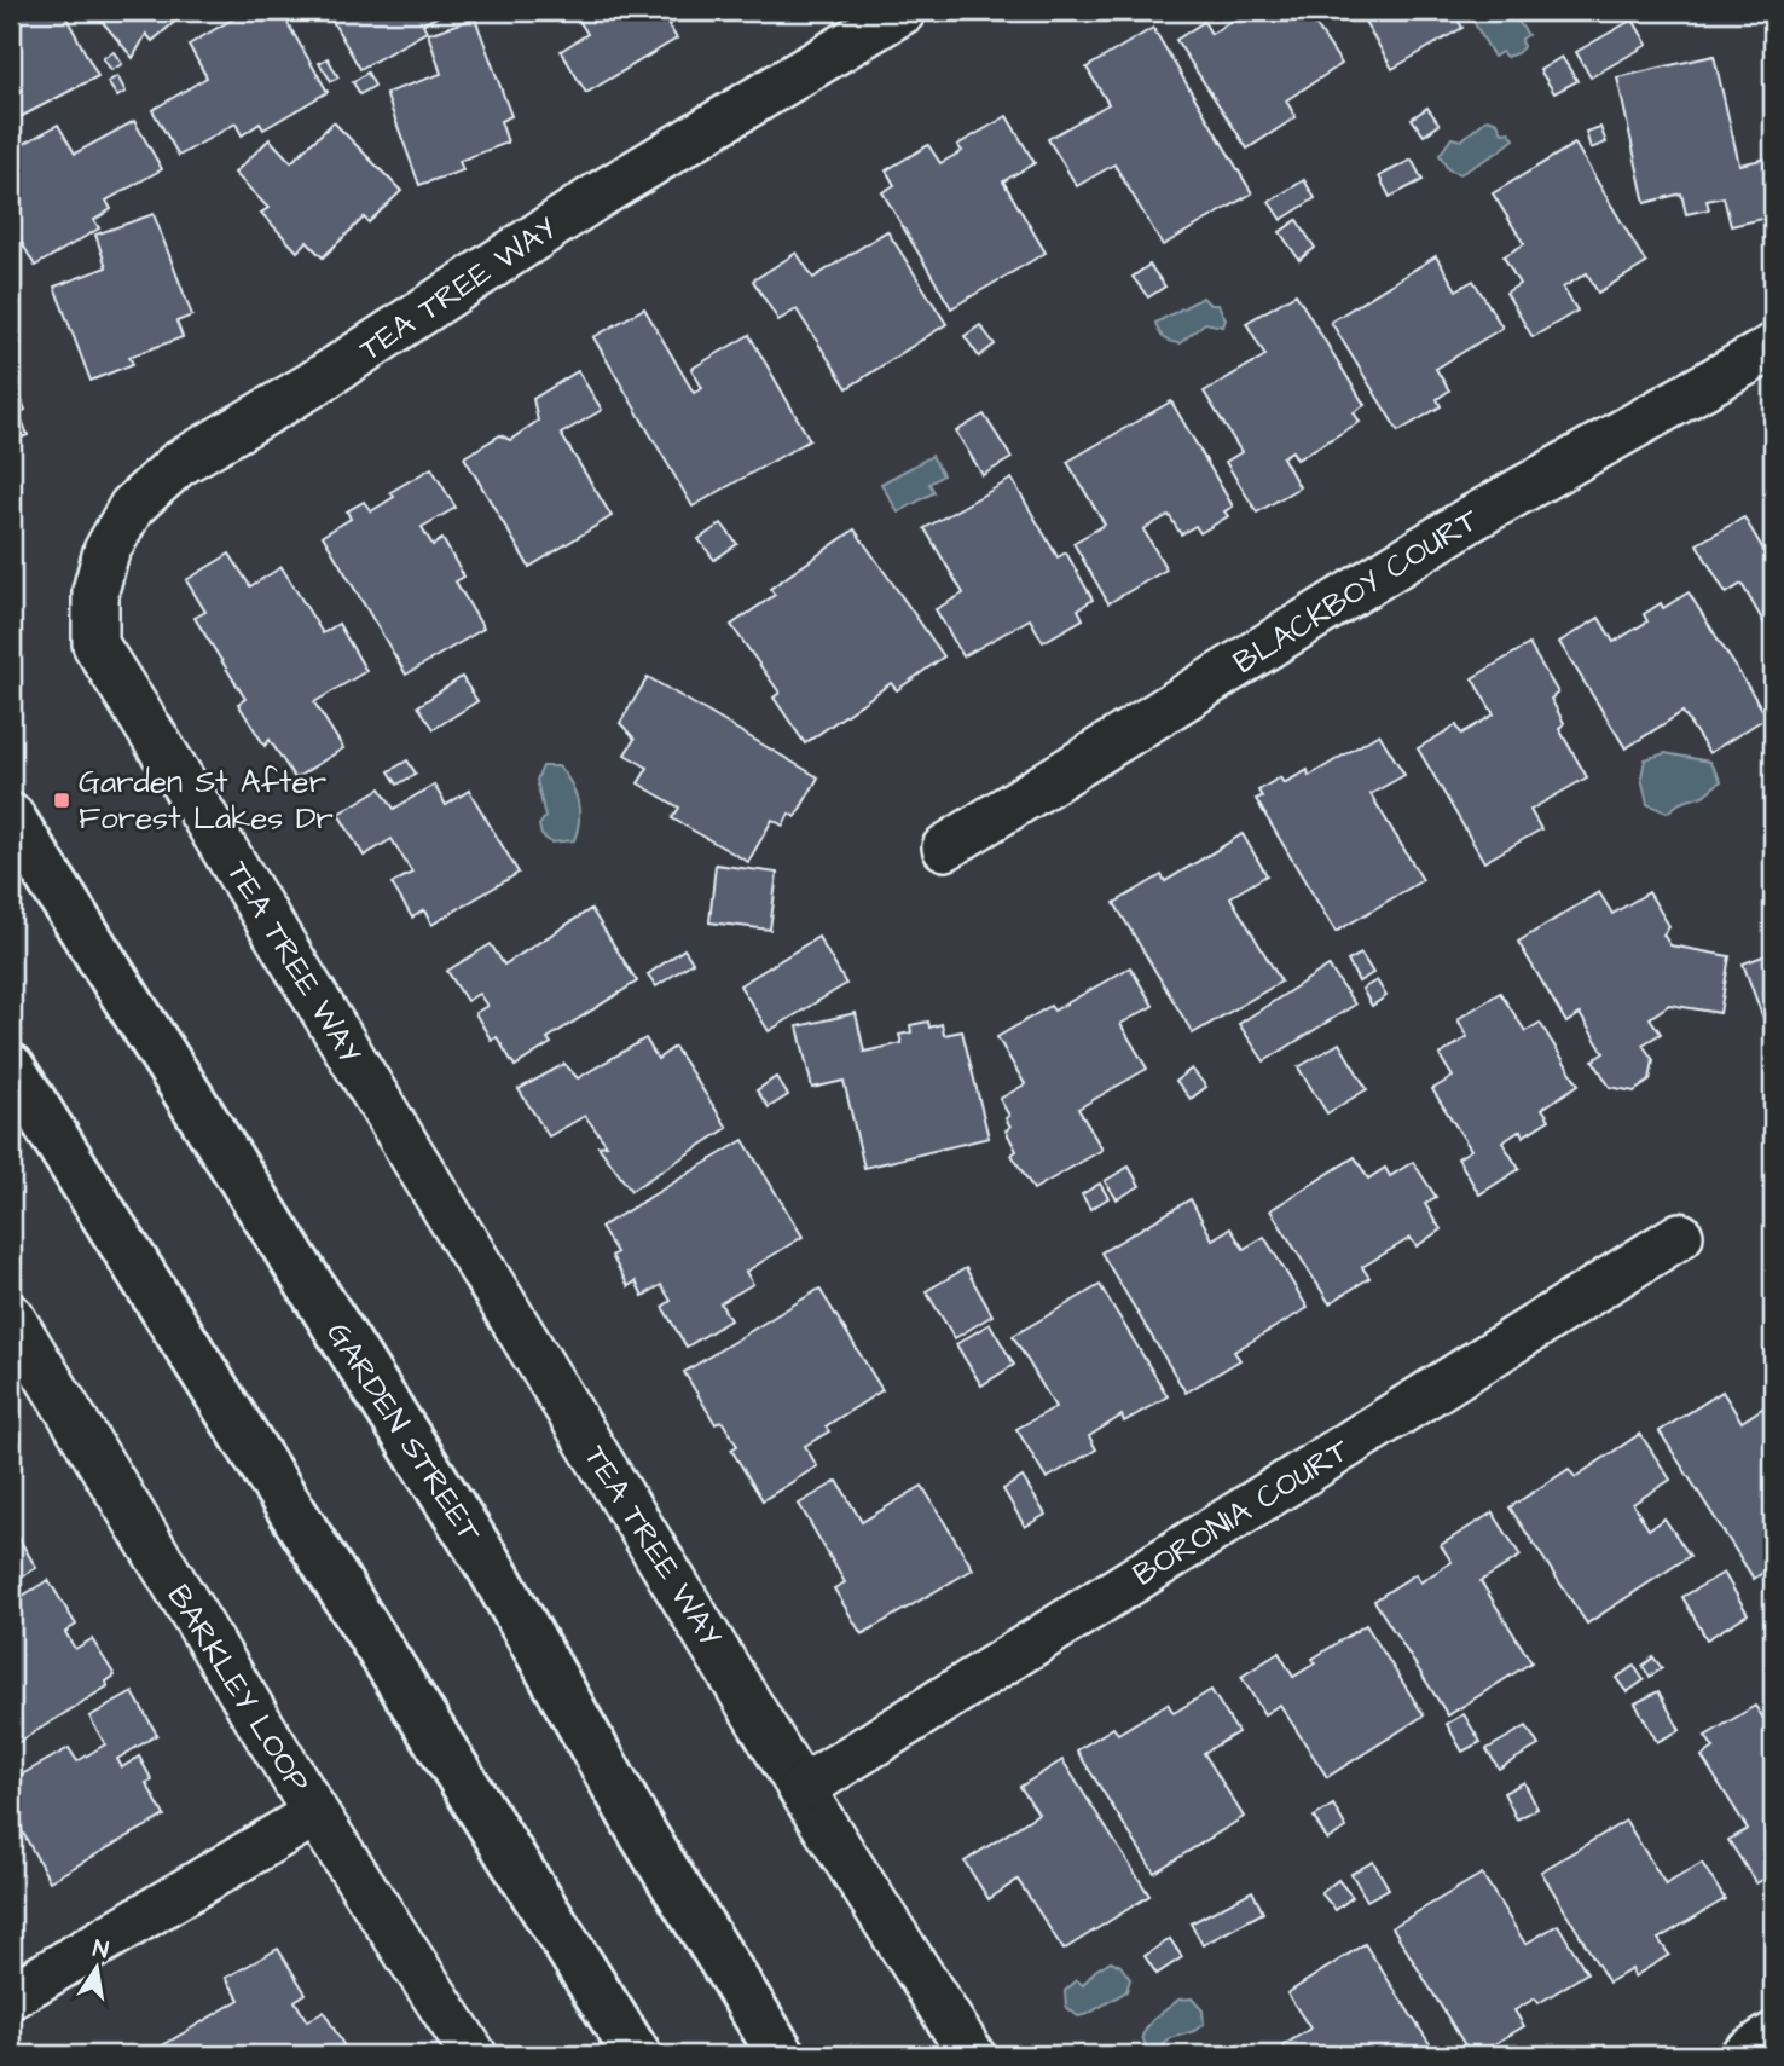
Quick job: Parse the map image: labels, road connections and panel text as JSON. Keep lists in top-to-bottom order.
{
  "streets": {
    "main road": ["GARDEN STREET"],
    "street": [
      "TEA TREE WAY",
      "BLACKBOY COURT",
      "BORONIA COURT",
      "BARKLEY LOOP"
    ]
  },
  "crossings": [
    ["TEA TREE WAY", "BORONIA COURT"]
  ],
  "places": {
    "transit": ["Garden St After Forest Lakes Dr"]
  },
  "north": "top"
}
